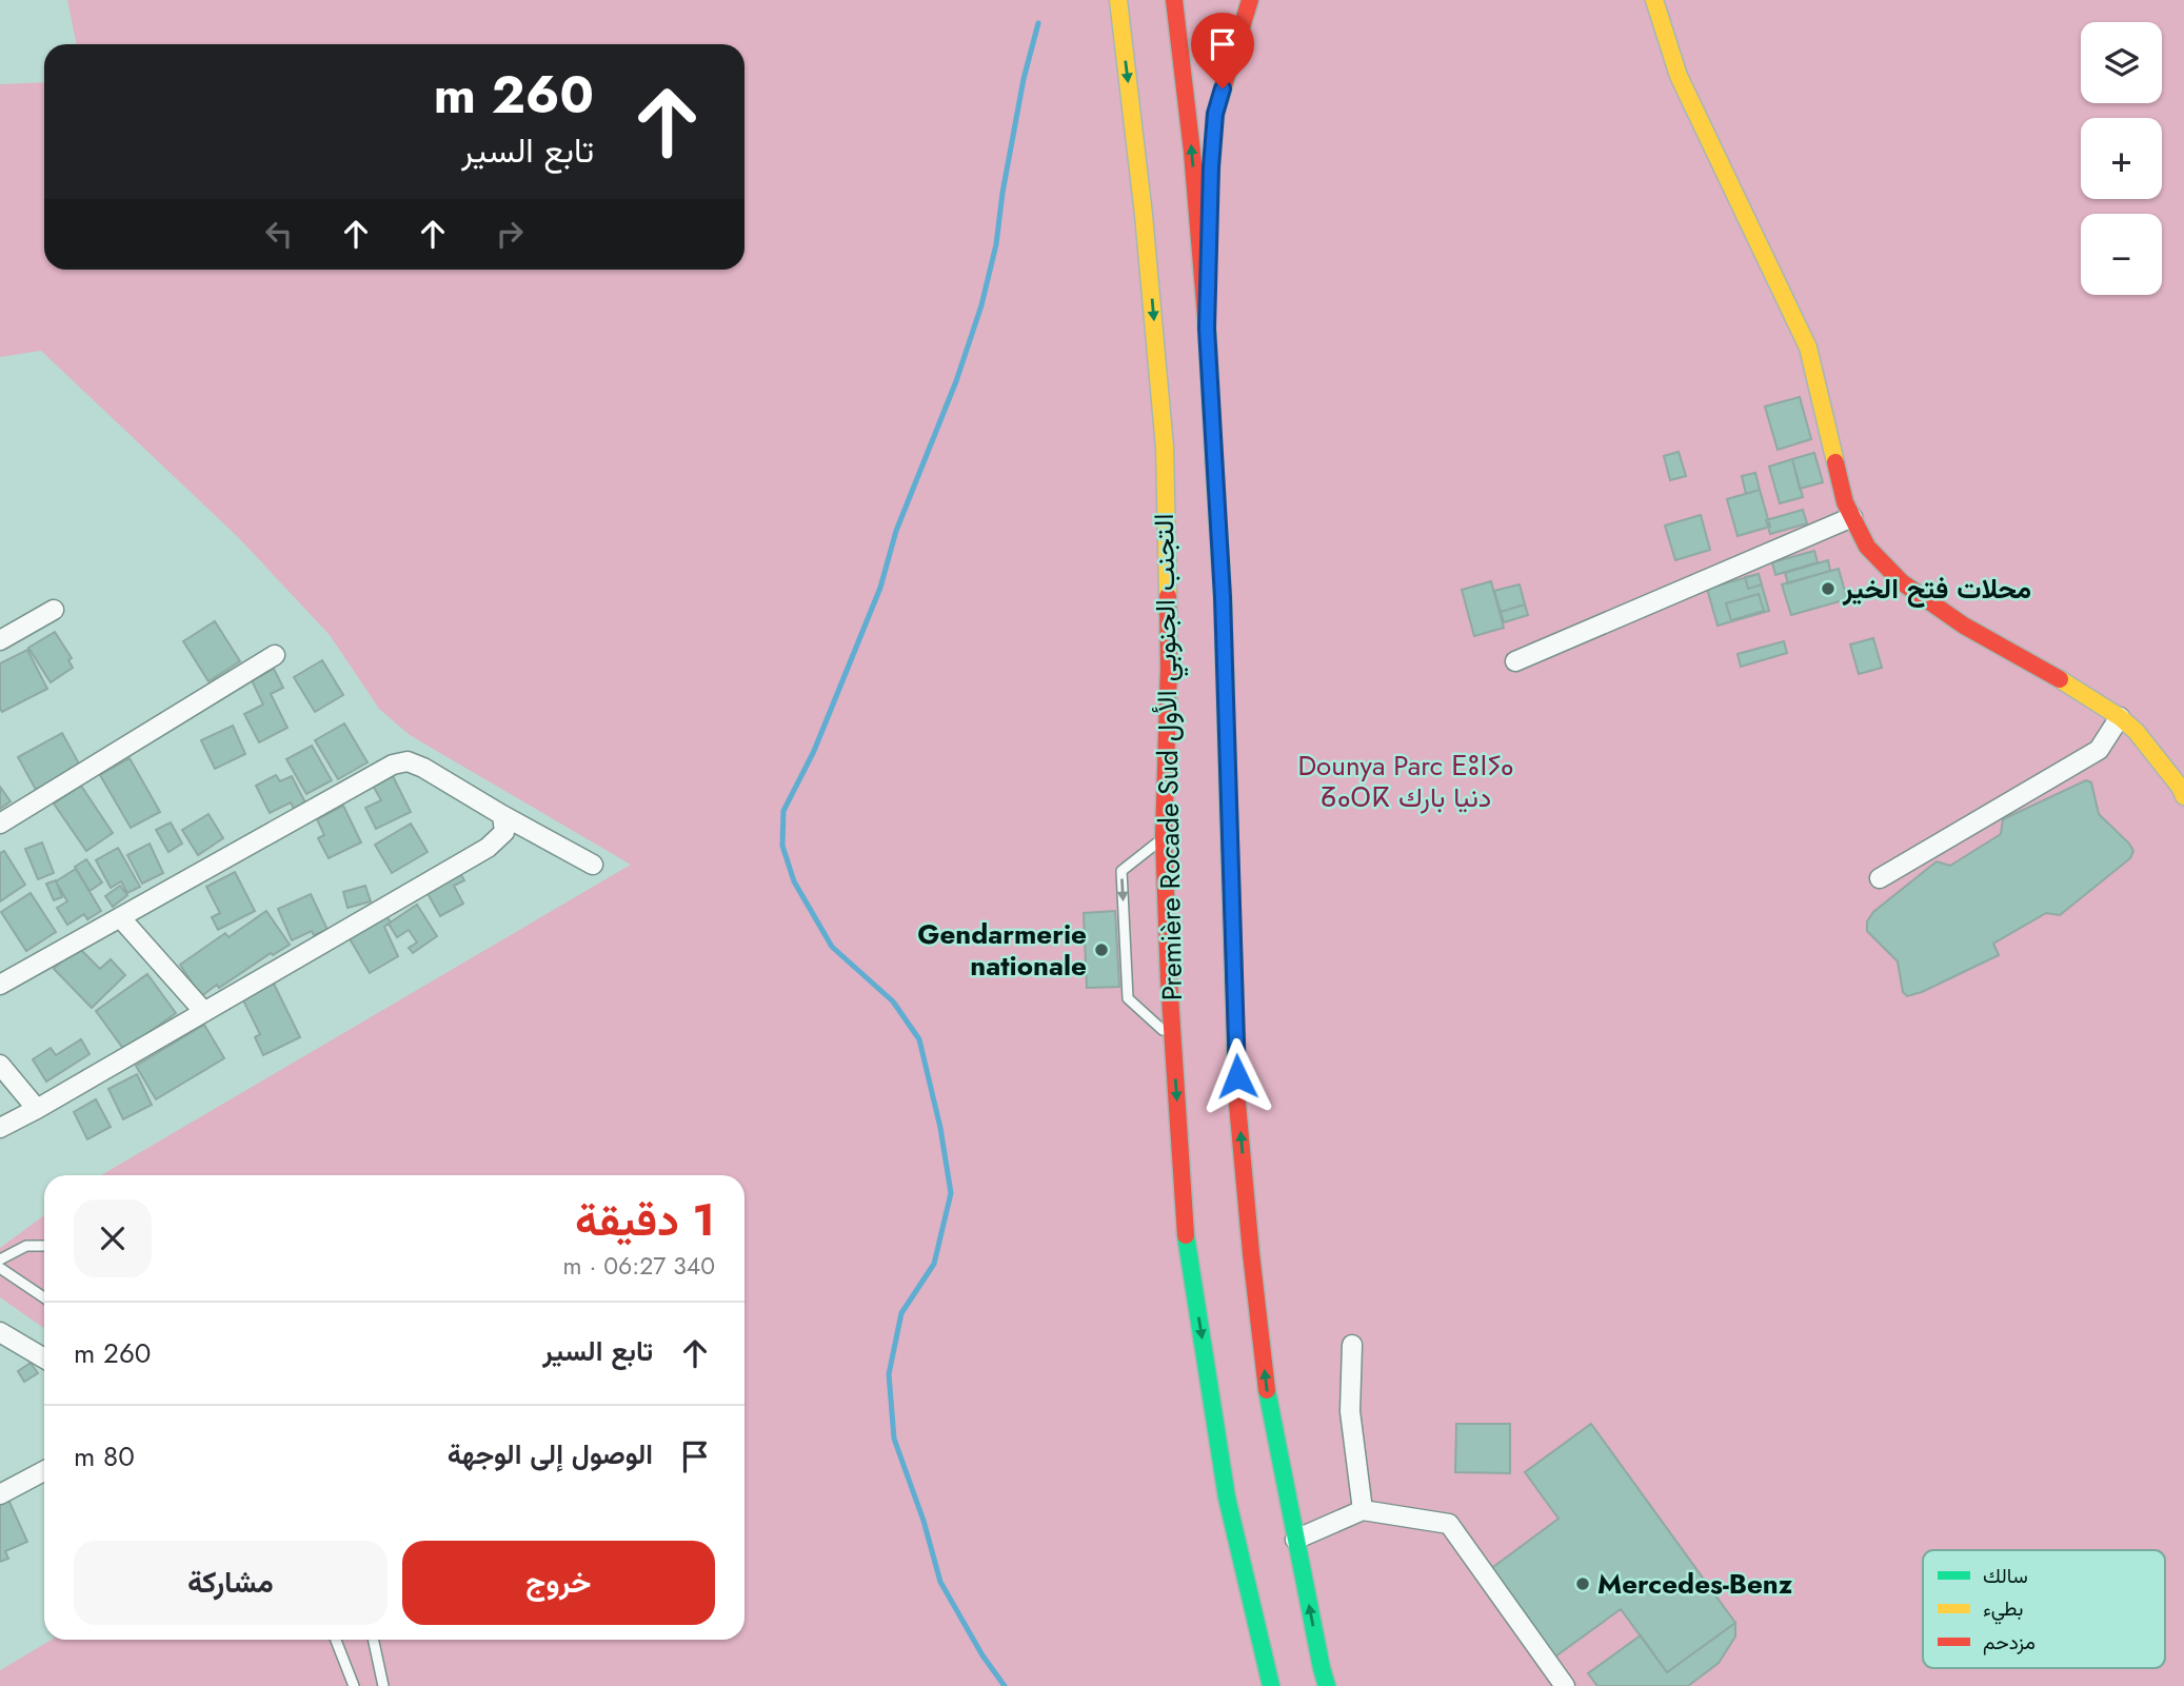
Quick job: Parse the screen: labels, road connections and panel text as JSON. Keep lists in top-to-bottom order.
{
  "streets": {
    "main road": ["Première Rocade Sud التجنب الجنوبي الأول"]
  },
  "parks": ["Dounya Parc ⴹⵓⵏⵢⴰ ⵒⴰⵔⴽ دنيا بارك"],
  "places": ["محلات فتح الخير", "Gendarmerie nationale", "Mercedes-Benz"],
  "legend": ["سالك", "بطيء", "مزدحم"],
  "page": {
    "map_buttons": ["+", "−"],
    "turn": ["260 m", "تابع السير"],
    "heading": ["1 دقيقة", "340 m · 06:27"],
    "list": [
      {
        "name": "تابع السير",
        "value": "260 m"
      },
      {
        "name": "الوصول إلى الوجهة",
        "value": "80 m"
      }
    ],
    "buttons": ["خروج", "مشاركة"]
  }
}
